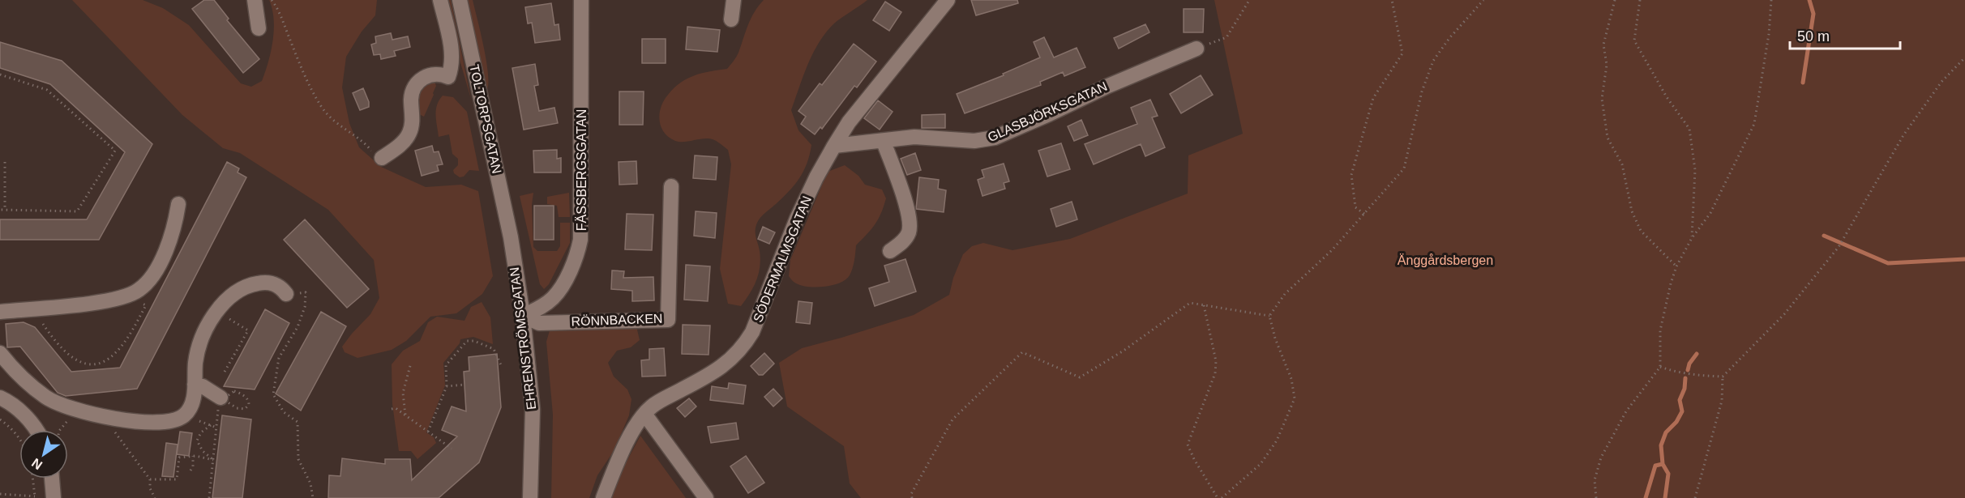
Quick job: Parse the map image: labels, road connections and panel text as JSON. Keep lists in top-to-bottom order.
{
  "streets": {
    "street": [
      "GLASBJÖRKSGATAN",
      "TOLTORPSGATAN",
      "FÄSSBERGSGATAN",
      "SÖDERMALMSGATAN",
      "RÖNNBACKEN",
      "EHRENSTRÖMSGATAN"
    ]
  },
  "crossings": [
    ["GLASBJÖRKSGATAN", "SÖDERMALMSGATAN"],
    ["TOLTORPSGATAN", "EHRENSTRÖMSGATAN"],
    ["FÄSSBERGSGATAN", "RÖNNBACKEN"],
    ["FÄSSBERGSGATAN", "EHRENSTRÖMSGATAN"],
    ["RÖNNBACKEN", "EHRENSTRÖMSGATAN"]
  ],
  "parks": ["Änggårdsbergen"],
  "scale_bar": "50 m",
  "north": "bottom left"
}
